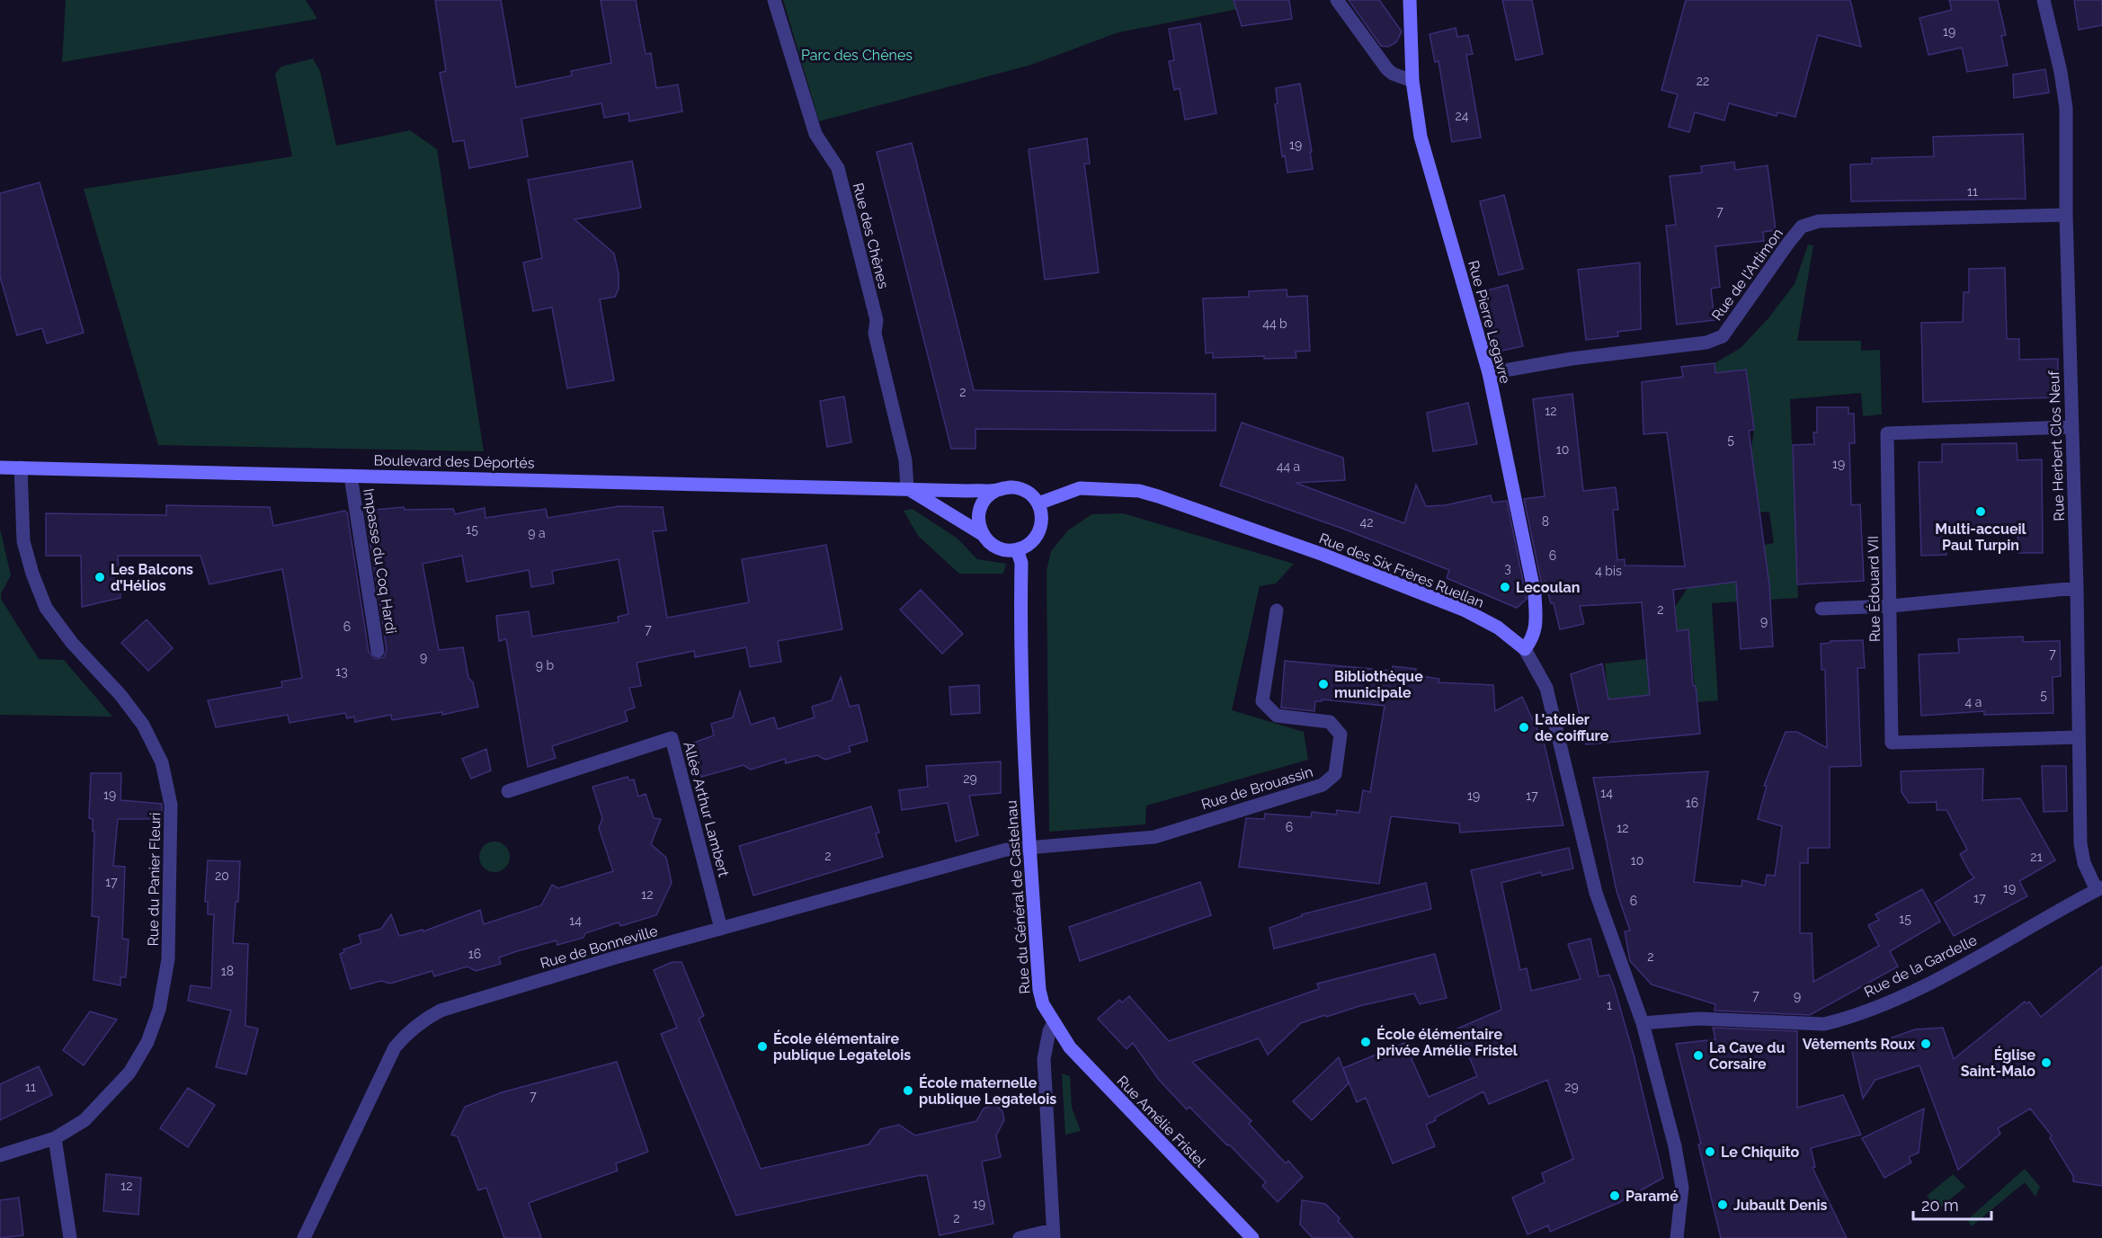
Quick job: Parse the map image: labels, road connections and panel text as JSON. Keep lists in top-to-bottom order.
{
  "streets": {
    "main road": [
      "Rue Pierre Legavre",
      "Boulevard des Déportés",
      "Rue des Six Frères Ruellan",
      "Rue du Général de Castelnau",
      "Rue Amélie Fristel"
    ],
    "street": [
      "Rue des Chênes",
      "Rue de l'Artimon",
      "Rue Herbert Clos Neuf",
      "Impasse du Coq Hardi",
      "Rue Édouard VII",
      "Rue de Brouassin",
      "Allée Arthur Lambert",
      "Rue du Panier Fleuri",
      "Rue de Bonneville",
      "Rue de la Gardelle"
    ]
  },
  "crossings": [
    ["Rue des Chênes", "Boulevard des Déportés"],
    ["Rue de l'Artimon", "Rue Pierre Legavre"],
    ["Rue de l'Artimon", "Rue Herbert Clos Neuf"],
    ["Rue Pierre Legavre", "Rue des Six Frères Ruellan"],
    ["Rue Herbert Clos Neuf", "Rue Édouard VII"],
    ["Rue Herbert Clos Neuf", "Rue de la Gardelle"],
    ["Boulevard des Déportés", "Impasse du Coq Hardi"],
    ["Boulevard des Déportés", "Rue des Six Frères Ruellan"],
    ["Boulevard des Déportés", "Rue du Panier Fleuri"],
    ["Boulevard des Déportés", "Rue du Général de Castelnau"],
    ["Rue des Six Frères Ruellan", "Rue du Général de Castelnau"],
    ["Rue des Six Frères Ruellan", "Rue de la Gardelle"],
    ["Rue de Brouassin", "Rue du Général de Castelnau"],
    ["Rue de Brouassin", "Rue de Bonneville"],
    ["Allée Arthur Lambert", "Rue de Bonneville"],
    ["Rue du Général de Castelnau", "Rue de Bonneville"],
    ["Rue du Général de Castelnau", "Rue Amélie Fristel"]
  ],
  "parks": ["Parc des Chênes"],
  "places": [
    "Multi-accueil Paul Turpin",
    "Les Balcons d’Hélios",
    "Lecoulan",
    "Bibliothèque municipale",
    "L'atelier de coiffure",
    "École élémentaire privée Amélie Fristel",
    "Vêtements Roux",
    "École élémentaire publique Legatelois",
    "La Cave du Corsaire",
    "Église Saint-Malo",
    "École maternelle publique Legatelois",
    "Le Chiquito",
    "Paramé",
    "Jubault Denis"
  ],
  "house_numbers": [
    "19",
    "22",
    "24",
    "19",
    "11",
    "7",
    "44 b",
    "2",
    "12",
    "5",
    "10",
    "19",
    "44 a",
    "8",
    "42",
    "15",
    "9 a",
    "6",
    "3",
    "4 bis",
    "2",
    "9",
    "6",
    "7",
    "7",
    "9",
    "9 b",
    "13",
    "5",
    "4 a",
    "29",
    "14",
    "19",
    "19",
    "17",
    "16",
    "6",
    "12",
    "2",
    "21",
    "10",
    "20",
    "17",
    "19",
    "12",
    "17",
    "6",
    "15",
    "14",
    "16",
    "2",
    "18",
    "7",
    "9",
    "1",
    "11",
    "29",
    "7",
    "12",
    "19",
    "2"
  ],
  "scale_bar": "20 m"
}
